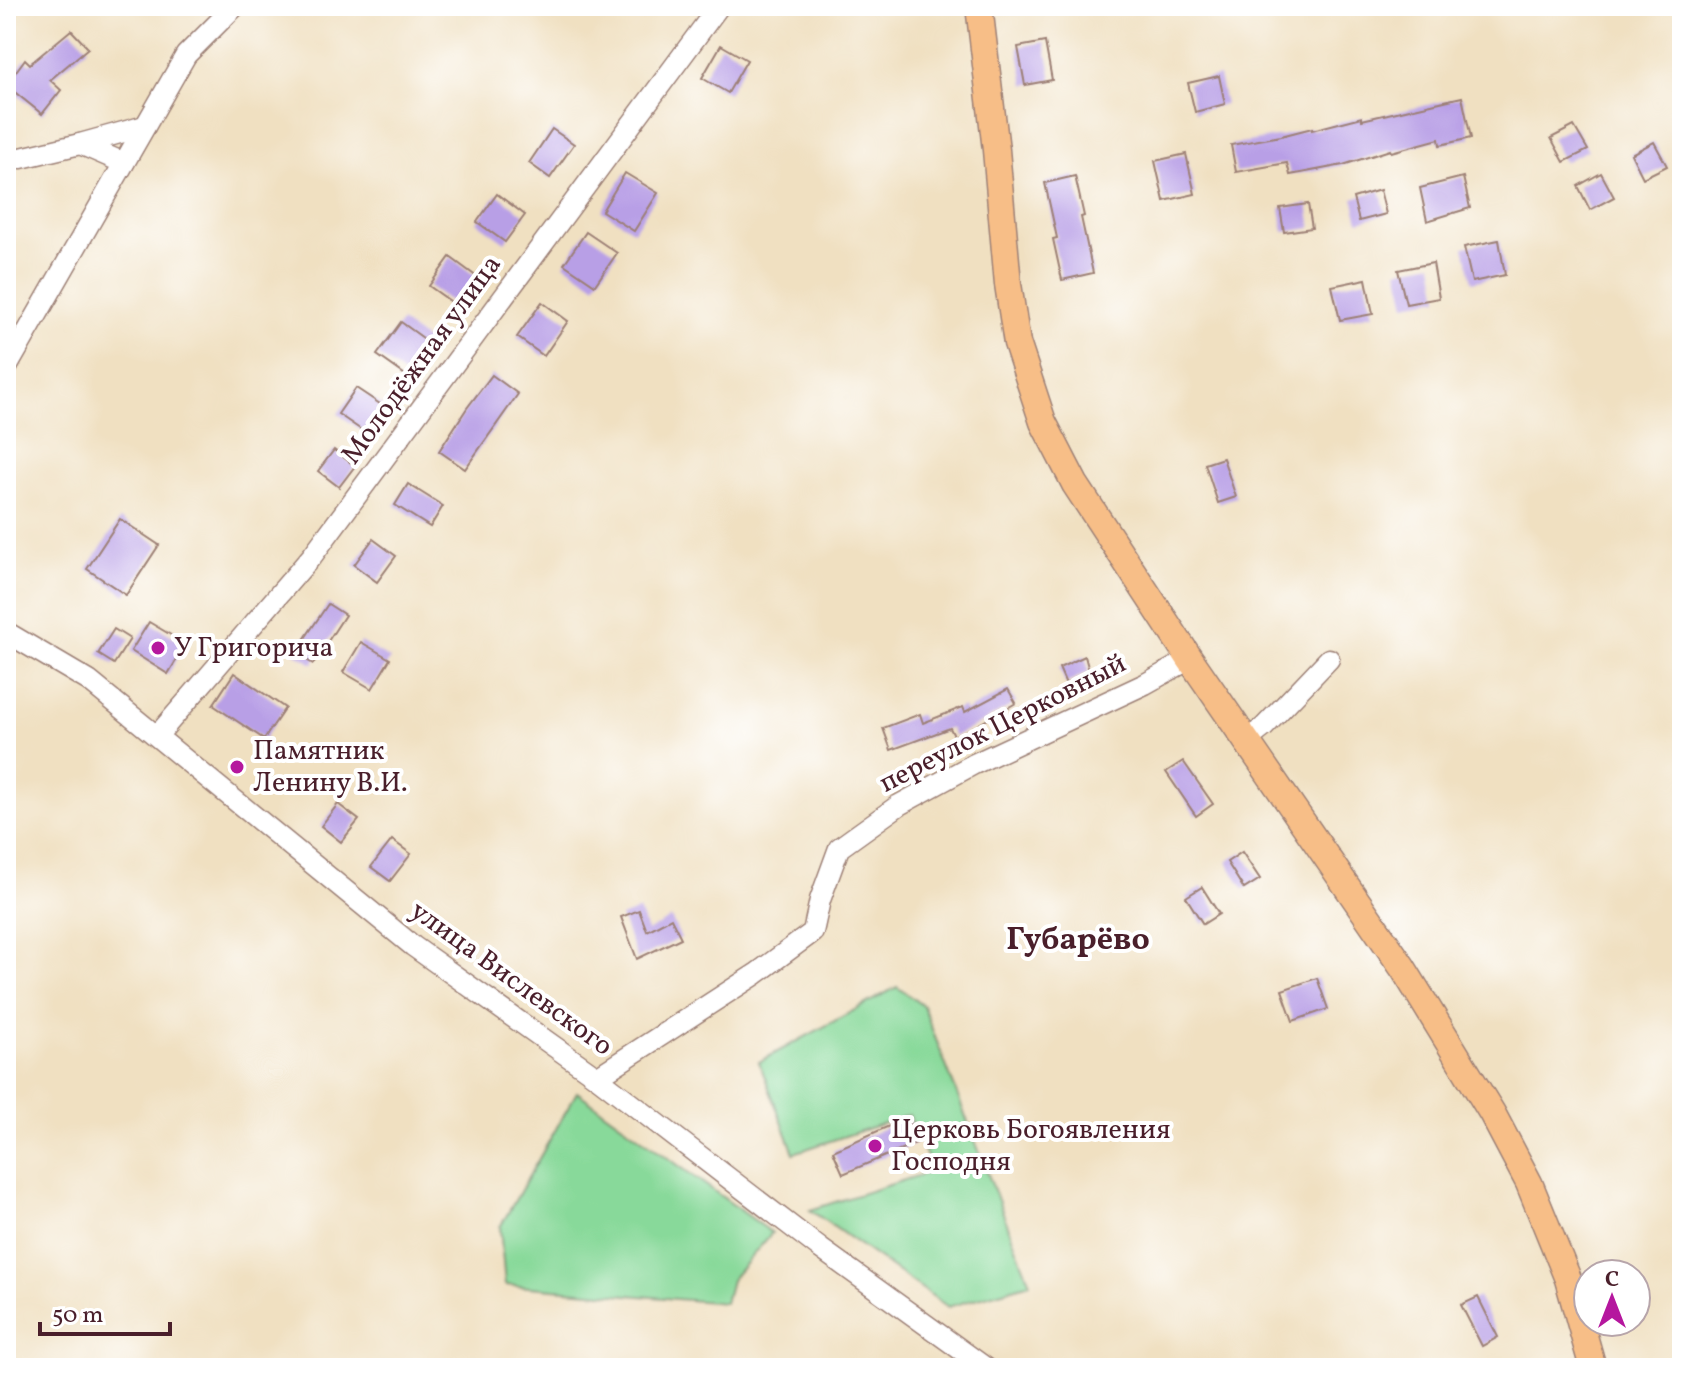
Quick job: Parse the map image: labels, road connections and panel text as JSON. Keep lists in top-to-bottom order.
{
  "streets": {
    "street": ["Молодёжная улица", "переулок Церковный", "улица Вислевского"]
  },
  "crossings": [
    ["Молодёжная улица", "улица Вислевского"],
    ["переулок Церковный", "улица Вислевского"]
  ],
  "districts": ["Губарёво"],
  "places": ["У Григорича", "Памятник Ленину В.И.", "Церковь Богоявления Господня"],
  "scale_bar": "50 m",
  "north": "top"
}
